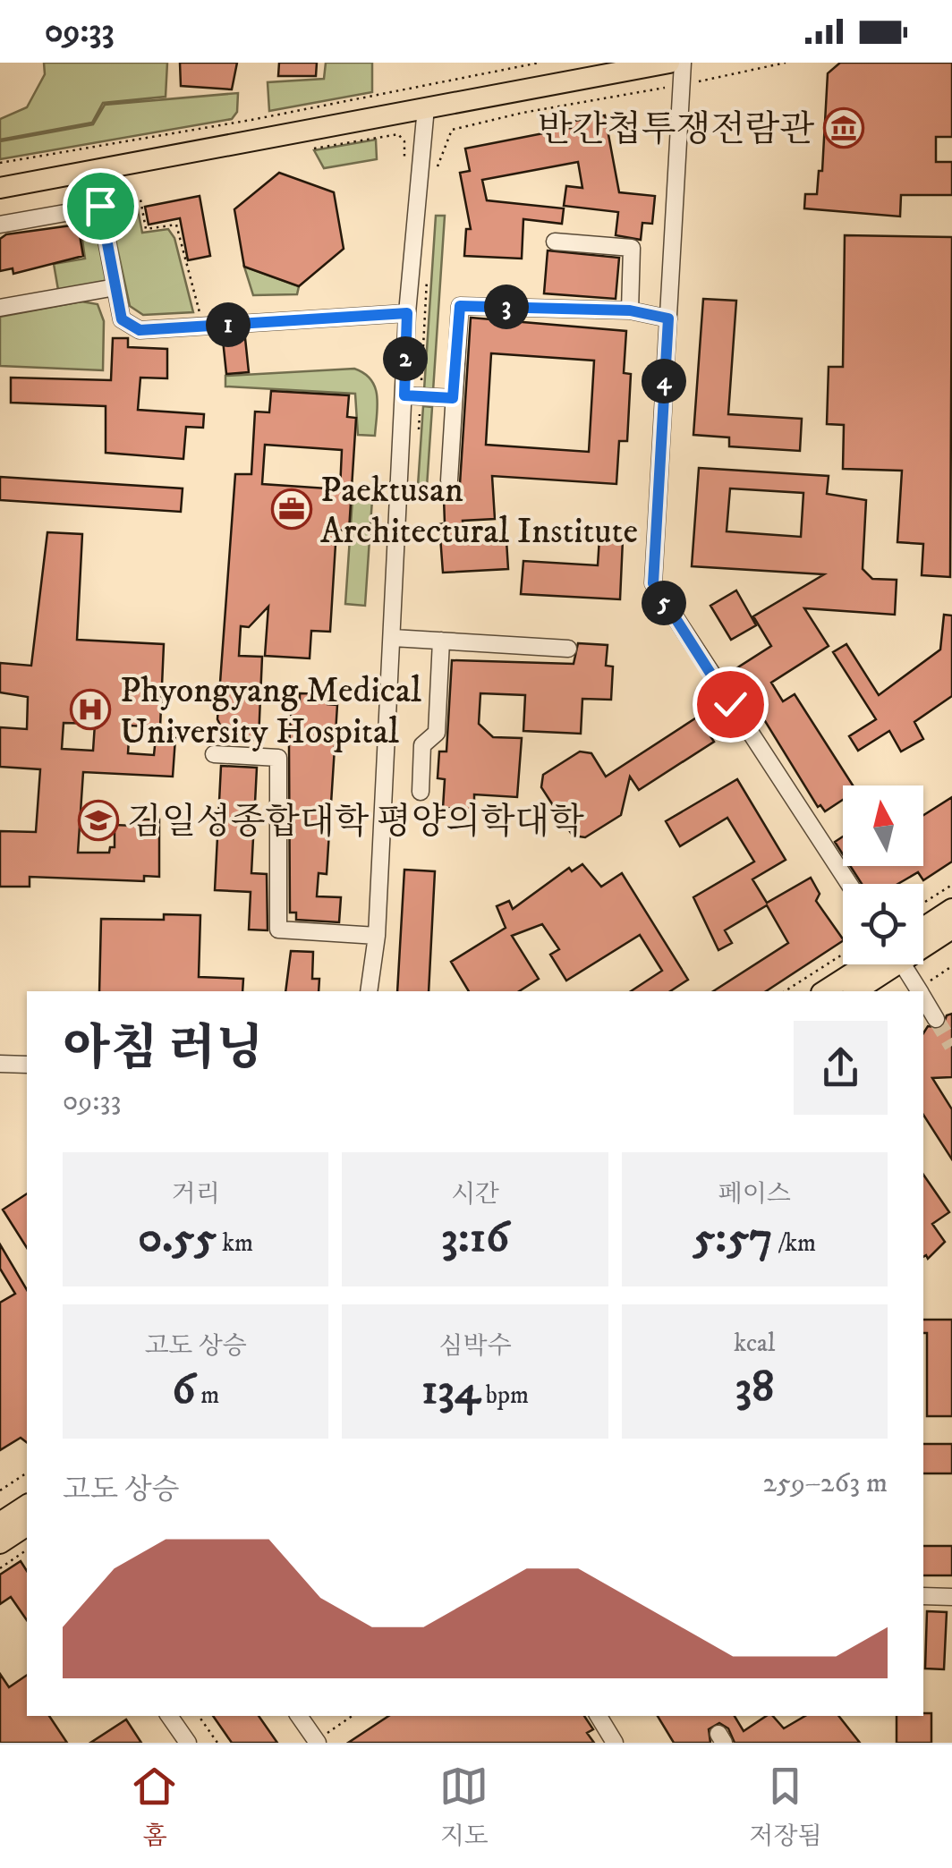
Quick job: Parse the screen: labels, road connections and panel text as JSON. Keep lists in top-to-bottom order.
{
  "places": {
    "museum": ["반간첩투쟁전람관"],
    "office": ["Paektusan Architectural Institute"],
    "hospital": ["Phyongyang Medical University Hospital"],
    "school or university": ["김일성종합대학 평양의학대학"]
  },
  "north": "top",
  "page": {
    "status": "09:33",
    "pins": [
      "3",
      "1",
      "2",
      "4",
      "5"
    ],
    "heading": ["아침 러닝", "09:33"],
    "stats": [
      ["거리", "0.55 km"],
      ["시간", "3:16"],
      ["페이스", "5:57 /km"],
      ["고도 상승", "6 m"],
      ["심박수", "134 bpm"],
      ["kcal", "38"]
    ],
    "chart": ["고도 상승", "259–263 m"],
    "tabs": ["홈", "지도", "저장됨"]
  }
}
